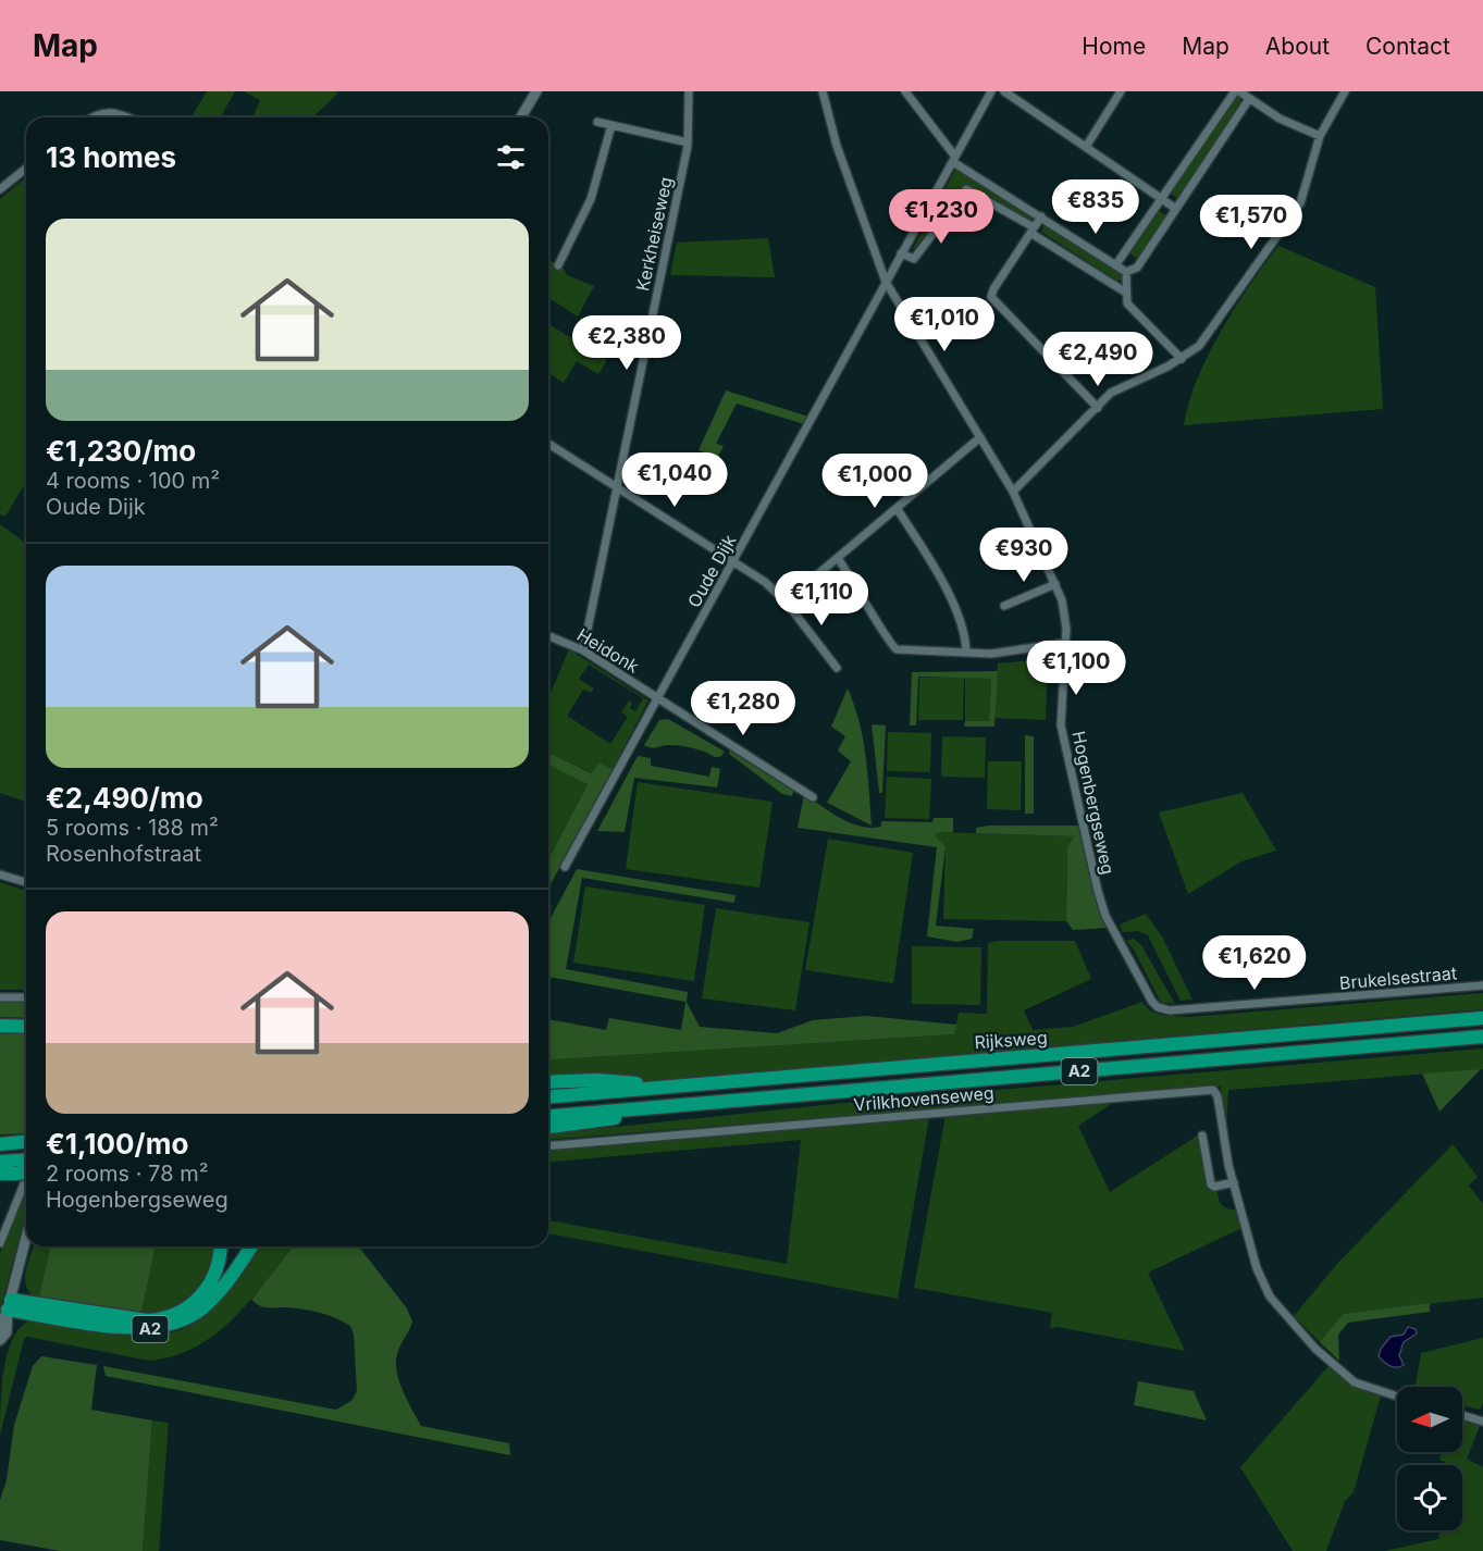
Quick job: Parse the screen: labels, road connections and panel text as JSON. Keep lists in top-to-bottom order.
{
  "streets": {
    "highway": ["Rijksweg", "A2"],
    "street": [
      "Kerkheiseweg",
      "Oude Dijk",
      "Heidonk",
      "Hogenbergseweg",
      "Brukelsestraat",
      "Vrilkhovenseweg"
    ]
  },
  "crossings": [
    ["Kerkheiseweg", "Heidonk"],
    ["Oude Dijk", "Heidonk"],
    ["Oude Dijk", "Hogenbergseweg"],
    ["Hogenbergseweg", "Brukelsestraat"],
    ["Rijksweg", "A2"]
  ],
  "north": "left",
  "page": {
    "header": "Map",
    "nav": [
      "Home",
      "Map",
      "About",
      "Contact"
    ],
    "heading": "13 homes",
    "price": [
      "€835",
      "€1,230",
      "€1,570",
      "€1,010",
      "€2,380",
      "€2,490",
      "€1,040",
      "€1,000",
      "€930",
      "€1,110",
      "€1,100",
      "€1,280",
      "€1,620"
    ],
    "list": [
      {
        "name": "€1,230/mo",
        "note": "4 rooms · 100 m² · Oude Dijk"
      },
      {
        "name": "€2,490/mo",
        "note": "5 rooms · 188 m² · Rosenhofstraat"
      },
      {
        "name": "€1,100/mo",
        "note": "2 rooms · 78 m² · Hogenbergseweg"
      }
    ]
  }
}
